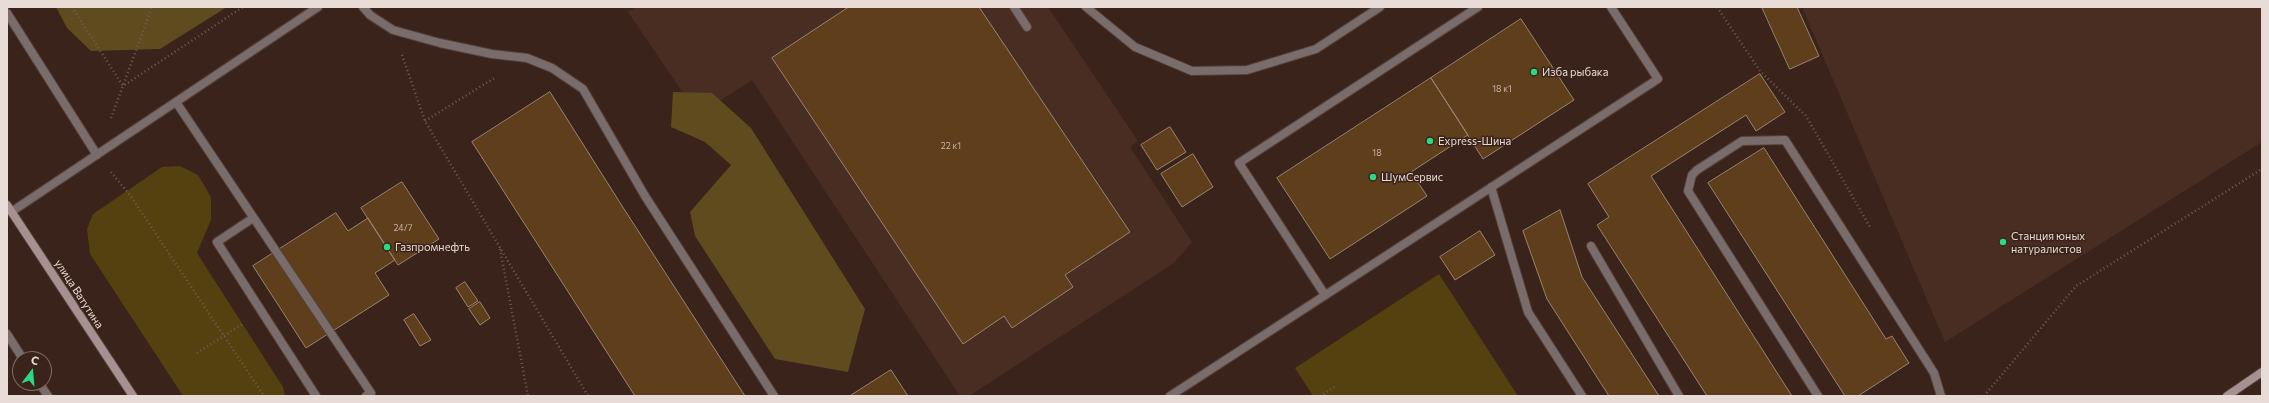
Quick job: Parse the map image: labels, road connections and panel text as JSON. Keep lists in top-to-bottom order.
{
  "streets": {
    "main road": ["улица Ватутина"]
  },
  "places": [
    "Изба рыбака",
    "Express-Шина",
    "ШумСервис",
    "Станция юных натуралистов",
    "Газпромнефть"
  ],
  "house_numbers": [
    "18 к1",
    "22 к1",
    "18",
    "24/7"
  ],
  "north": "top"
}
